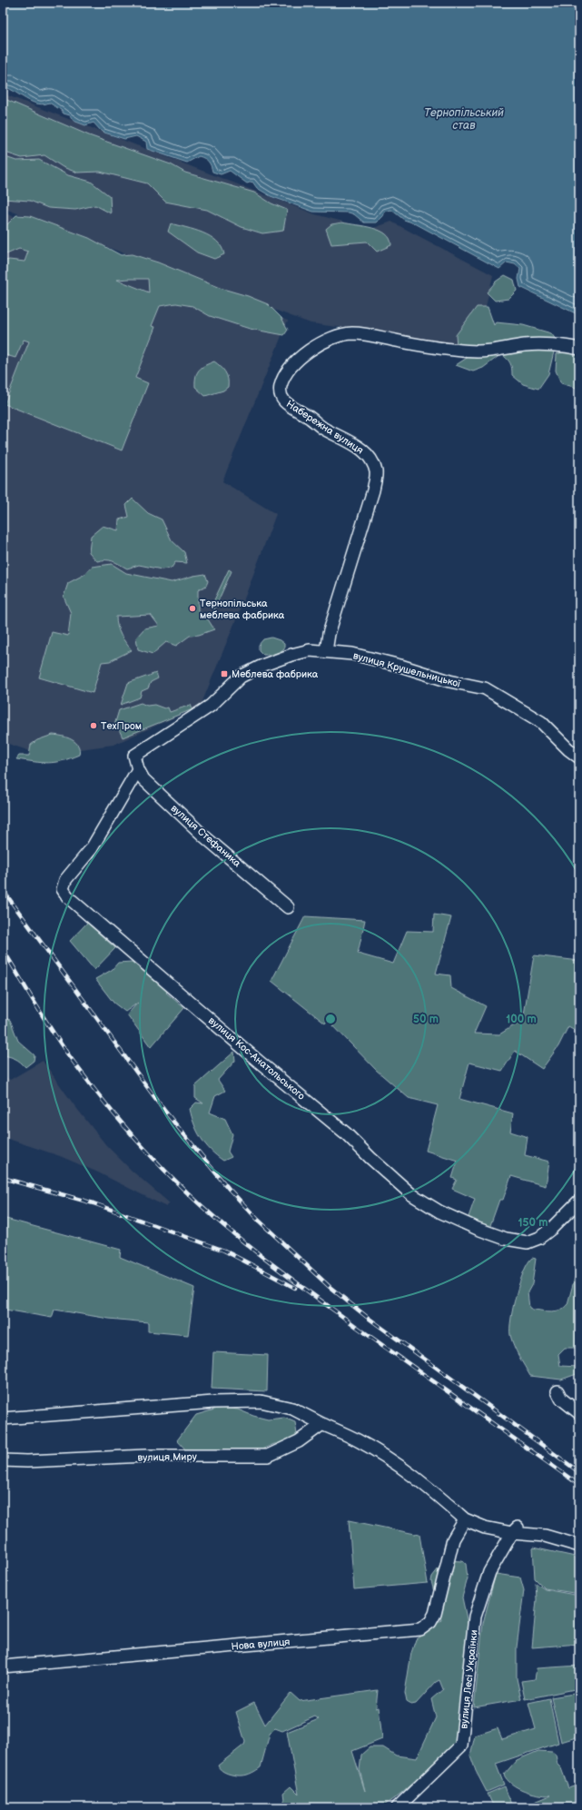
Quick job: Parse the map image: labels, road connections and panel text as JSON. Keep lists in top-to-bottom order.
{
  "streets": {
    "street": [
      "Набережна вулиця",
      "вулиця Крушельницької",
      "вулиця Стефаника",
      "вулиця Кос-Анатольського",
      "вулиця Миру",
      "Нова вулиця",
      "вулиця Лесі Українки"
    ]
  },
  "crossings": [
    ["Набережна вулиця", "вулиця Крушельницької"],
    ["вулиця Крушельницької", "вулиця Стефаника"],
    ["вулиця Стефаника", "вулиця Кос-Анатольського"]
  ],
  "water": ["Тернопільський став"],
  "places": {
    "other": ["Тернопільська меблева фабрика", "ТехПром"],
    "transit": ["Меблева фабрика"]
  },
  "rings": ["50 m", "100 m", "150 m"]
}
